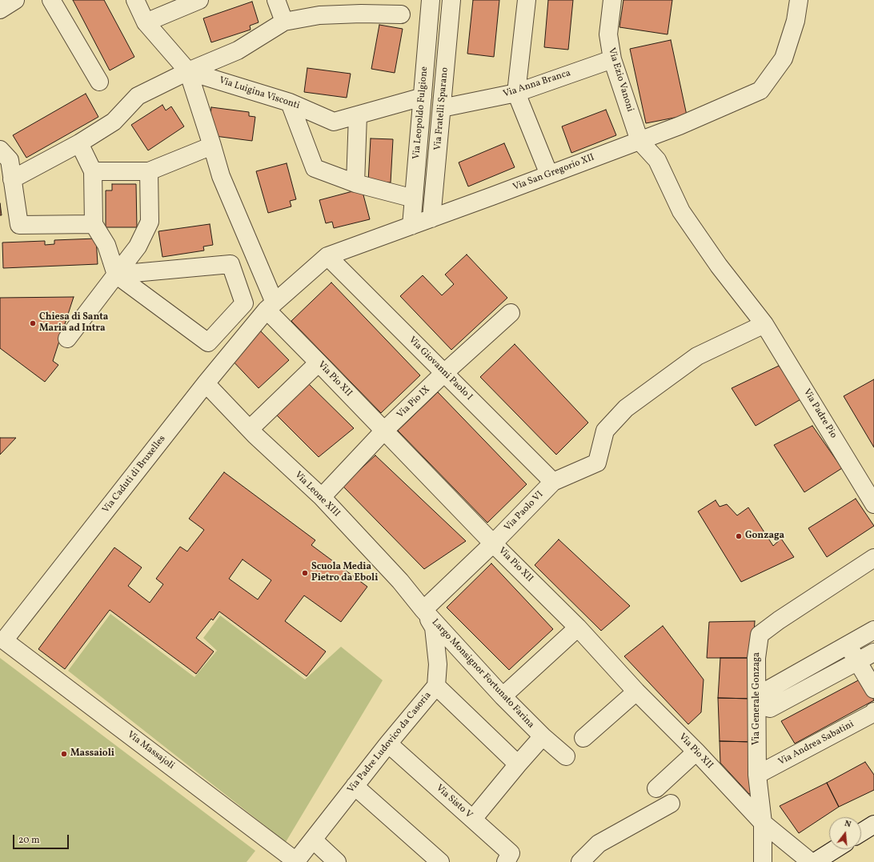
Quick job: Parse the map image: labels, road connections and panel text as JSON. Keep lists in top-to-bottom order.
{
  "streets": {
    "street": [
      "Via Ezio Vanoni",
      "Via Anna Branca",
      "Via Luigina Visconti",
      "Via Fratelli Sparano",
      "Via Leopoldo Fulgione",
      "Via San Gregorio XII",
      "Via Giovanni Paolo I",
      "Via Pio XII",
      "Via Pio IX",
      "Via Padre Pio",
      "Via Caduti di Bruxelles",
      "Via Leone XIII",
      "Via Paolo VI",
      "Largo Monsignor Fortunato Farina",
      "Via Generale Gonzaga",
      "Via Padre Ludovico da Casoria",
      "Via Andrea Sabatini",
      "Via Massajoli",
      "Via Sisto V"
    ]
  },
  "crossings": [
    ["Via Ezio Vanoni", "Via Anna Branca"],
    ["Via Ezio Vanoni", "Via San Gregorio XII"],
    ["Via Ezio Vanoni", "Via Padre Pio"],
    ["Via Anna Branca", "Via Fratelli Sparano"],
    ["Via Luigina Visconti", "Via Leopoldo Fulgione"],
    ["Via Fratelli Sparano", "Via San Gregorio XII"],
    ["Via Leopoldo Fulgione", "Via San Gregorio XII"],
    ["Via San Gregorio XII", "Via Giovanni Paolo I"],
    ["Via San Gregorio XII", "Via Pio XII"],
    ["Via San Gregorio XII", "Via Padre Pio"],
    ["Via San Gregorio XII", "Via Caduti di Bruxelles"],
    ["Via Giovanni Paolo I", "Via Pio IX"],
    ["Via Giovanni Paolo I", "Via Paolo VI"],
    ["Via Pio XII", "Via Pio IX"],
    ["Via Pio XII", "Via Caduti di Bruxelles"],
    ["Via Pio XII", "Via Paolo VI"],
    ["Via Pio XII", "Via Generale Gonzaga"],
    ["Via Pio IX", "Via Leone XIII"],
    ["Via Padre Pio", "Via Paolo VI"],
    ["Via Caduti di Bruxelles", "Via Leone XIII"],
    ["Via Caduti di Bruxelles", "Via Massajoli"],
    ["Via Leone XIII", "Via Paolo VI"],
    ["Via Leone XIII", "Largo Monsignor Fortunato Farina"],
    ["Via Leone XIII", "Via Padre Ludovico da Casoria"],
    ["Via Paolo VI", "Largo Monsignor Fortunato Farina"],
    ["Via Paolo VI", "Via Padre Ludovico da Casoria"],
    ["Largo Monsignor Fortunato Farina", "Via Padre Ludovico da Casoria"],
    ["Largo Monsignor Fortunato Farina", "Via Sisto V"],
    ["Via Generale Gonzaga", "Via Andrea Sabatini"],
    ["Via Padre Ludovico da Casoria", "Via Massajoli"],
    ["Via Padre Ludovico da Casoria", "Via Sisto V"]
  ],
  "places": [
    "Chiesa di Santa Maria ad Intra",
    "Gonzaga",
    "Scuola Media Pietro da Eboli",
    "Massaioli"
  ],
  "scale_bar": "20 m",
  "north": "top"
}
